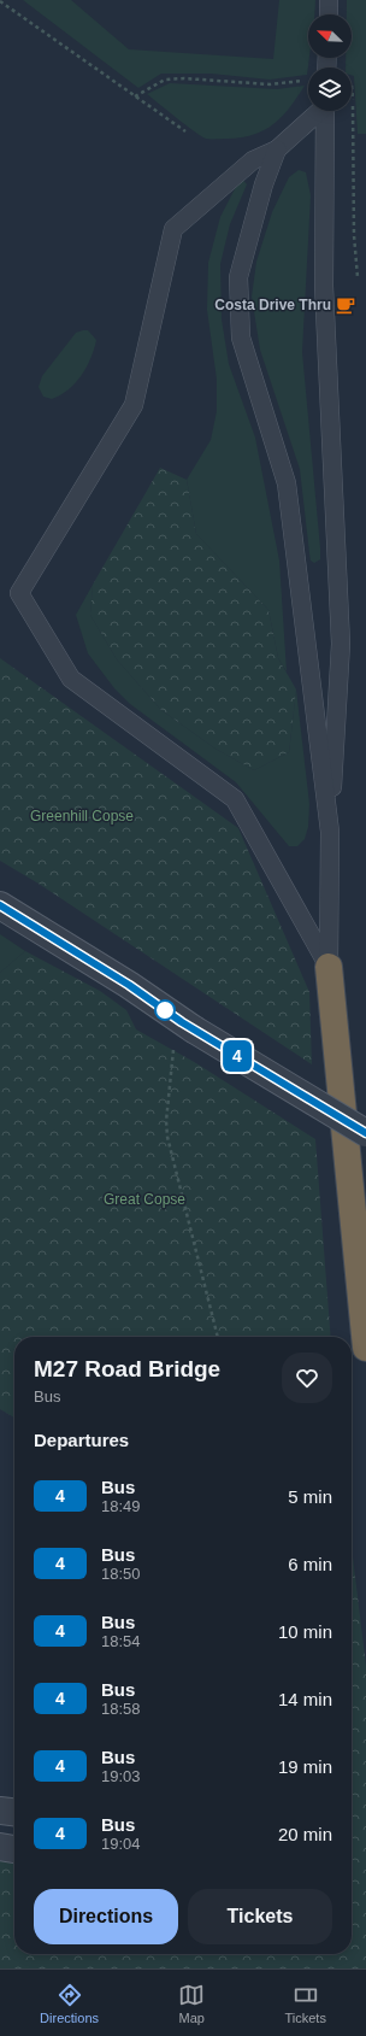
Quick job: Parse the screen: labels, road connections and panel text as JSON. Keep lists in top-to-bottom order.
{
  "parks": ["Greenhill Copse", "Great Copse"],
  "places": {
    "cafe": ["Costa Drive Thru"]
  },
  "lines": ["bus line 4"],
  "north": "top left",
  "page": {
    "on_map": "4",
    "heading": [
      ["M27 Road Bridge", "Bus"],
      "Departures"
    ],
    "list": [
      {
        "mark": "4",
        "name": "Bus",
        "note": "18:49",
        "value": "5 min"
      },
      {
        "mark": "4",
        "name": "Bus",
        "note": "18:50",
        "value": "6 min"
      },
      {
        "mark": "4",
        "name": "Bus",
        "note": "18:54",
        "value": "10 min"
      },
      {
        "mark": "4",
        "name": "Bus",
        "note": "18:58",
        "value": "14 min"
      },
      {
        "mark": "4",
        "name": "Bus",
        "note": "19:03",
        "value": "19 min"
      },
      {
        "mark": "4",
        "name": "Bus",
        "note": "19:04",
        "value": "20 min"
      }
    ],
    "buttons": ["Directions", "Tickets"],
    "tabs": ["Directions", "Map", "Tickets"]
  }
}
